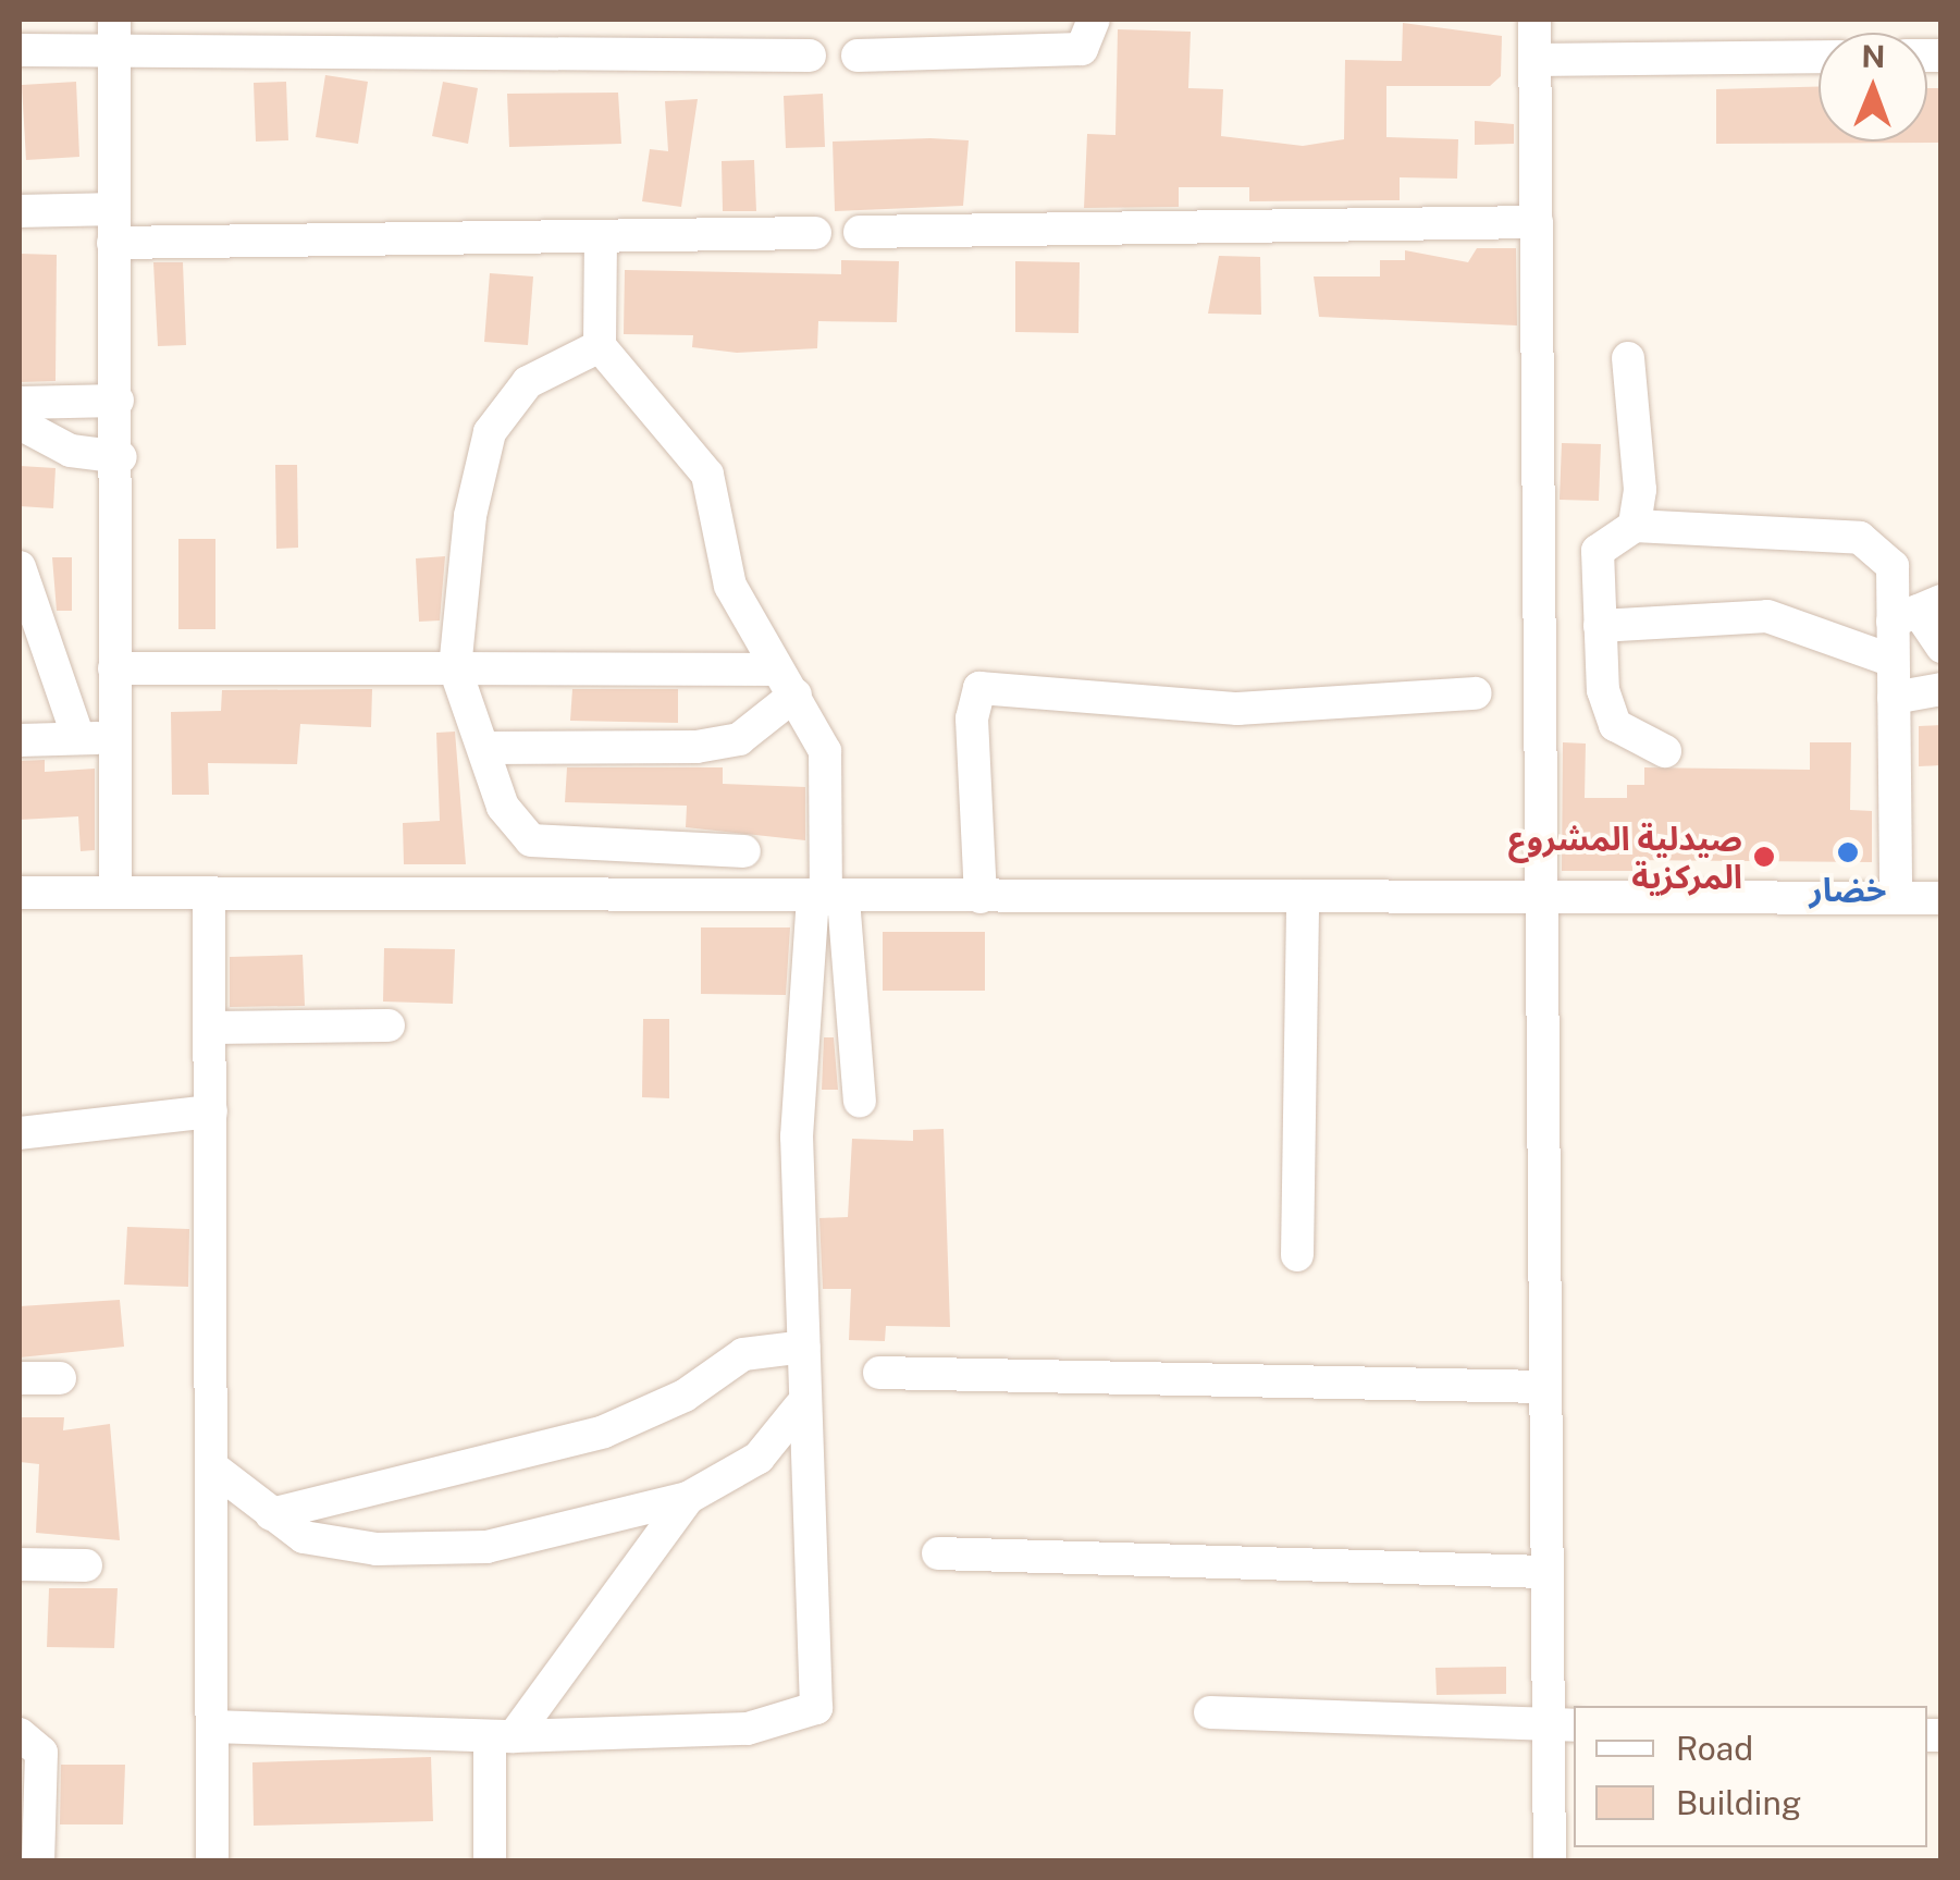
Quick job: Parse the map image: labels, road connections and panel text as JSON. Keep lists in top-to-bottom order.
{
  "places": ["خضار", "صيدلية المشروع المركزية"],
  "legend": ["Road", "Building"],
  "north": "top"
}
